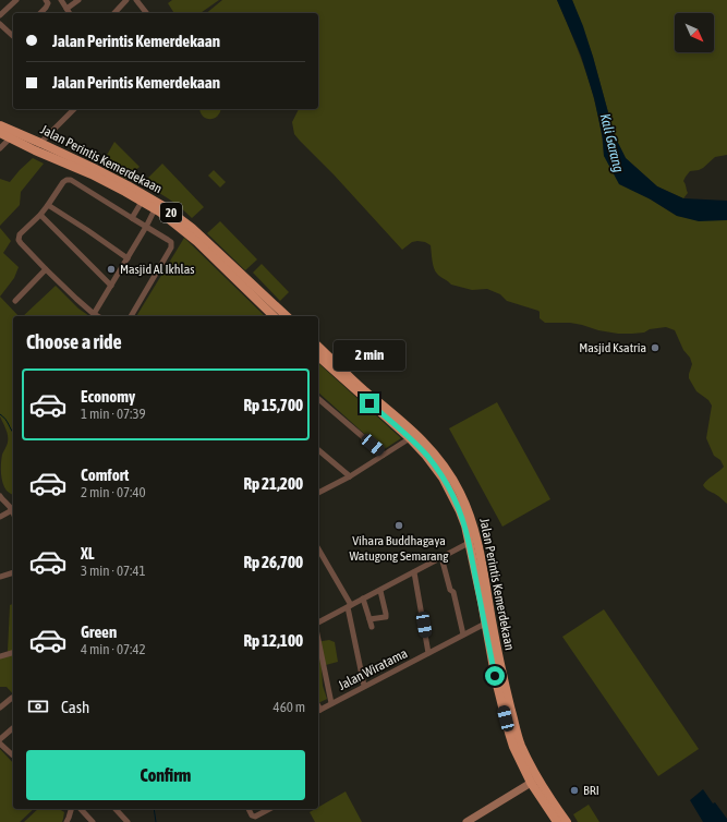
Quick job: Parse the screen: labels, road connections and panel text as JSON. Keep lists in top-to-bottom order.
{
  "streets": {
    "highway": ["Jalan Perintis Kemerdekaan", "20"],
    "street": ["Jalan Wiratama"]
  },
  "crossings": [
    ["Jalan Perintis Kemerdekaan", "Jalan Wiratama"]
  ],
  "water": ["Kali Garang"],
  "places": [
    "Masjid Al Ikhlas",
    "Masjid Ksatria",
    "Vihara Buddhagaya Watugong Semarang",
    "BRI"
  ],
  "north": "bottom right",
  "page": {
    "banner": ["Jalan Perintis Kemerdekaan", "Jalan Perintis Kemerdekaan"],
    "heading": "Choose a ride",
    "bubble": "2 min",
    "list": [
      {
        "name": "Economy",
        "note": "1 min · 07:39",
        "value": "Rp 15,700"
      },
      {
        "name": "Comfort",
        "note": "2 min · 07:40",
        "value": "Rp 21,200"
      },
      {
        "name": "XL",
        "note": "3 min · 07:41",
        "value": "Rp 26,700"
      },
      {
        "name": "Green",
        "note": "4 min · 07:42",
        "value": "Rp 12,100"
      }
    ],
    "pay": ["Cash", "460 m"],
    "buttons": "Confirm"
  }
}
